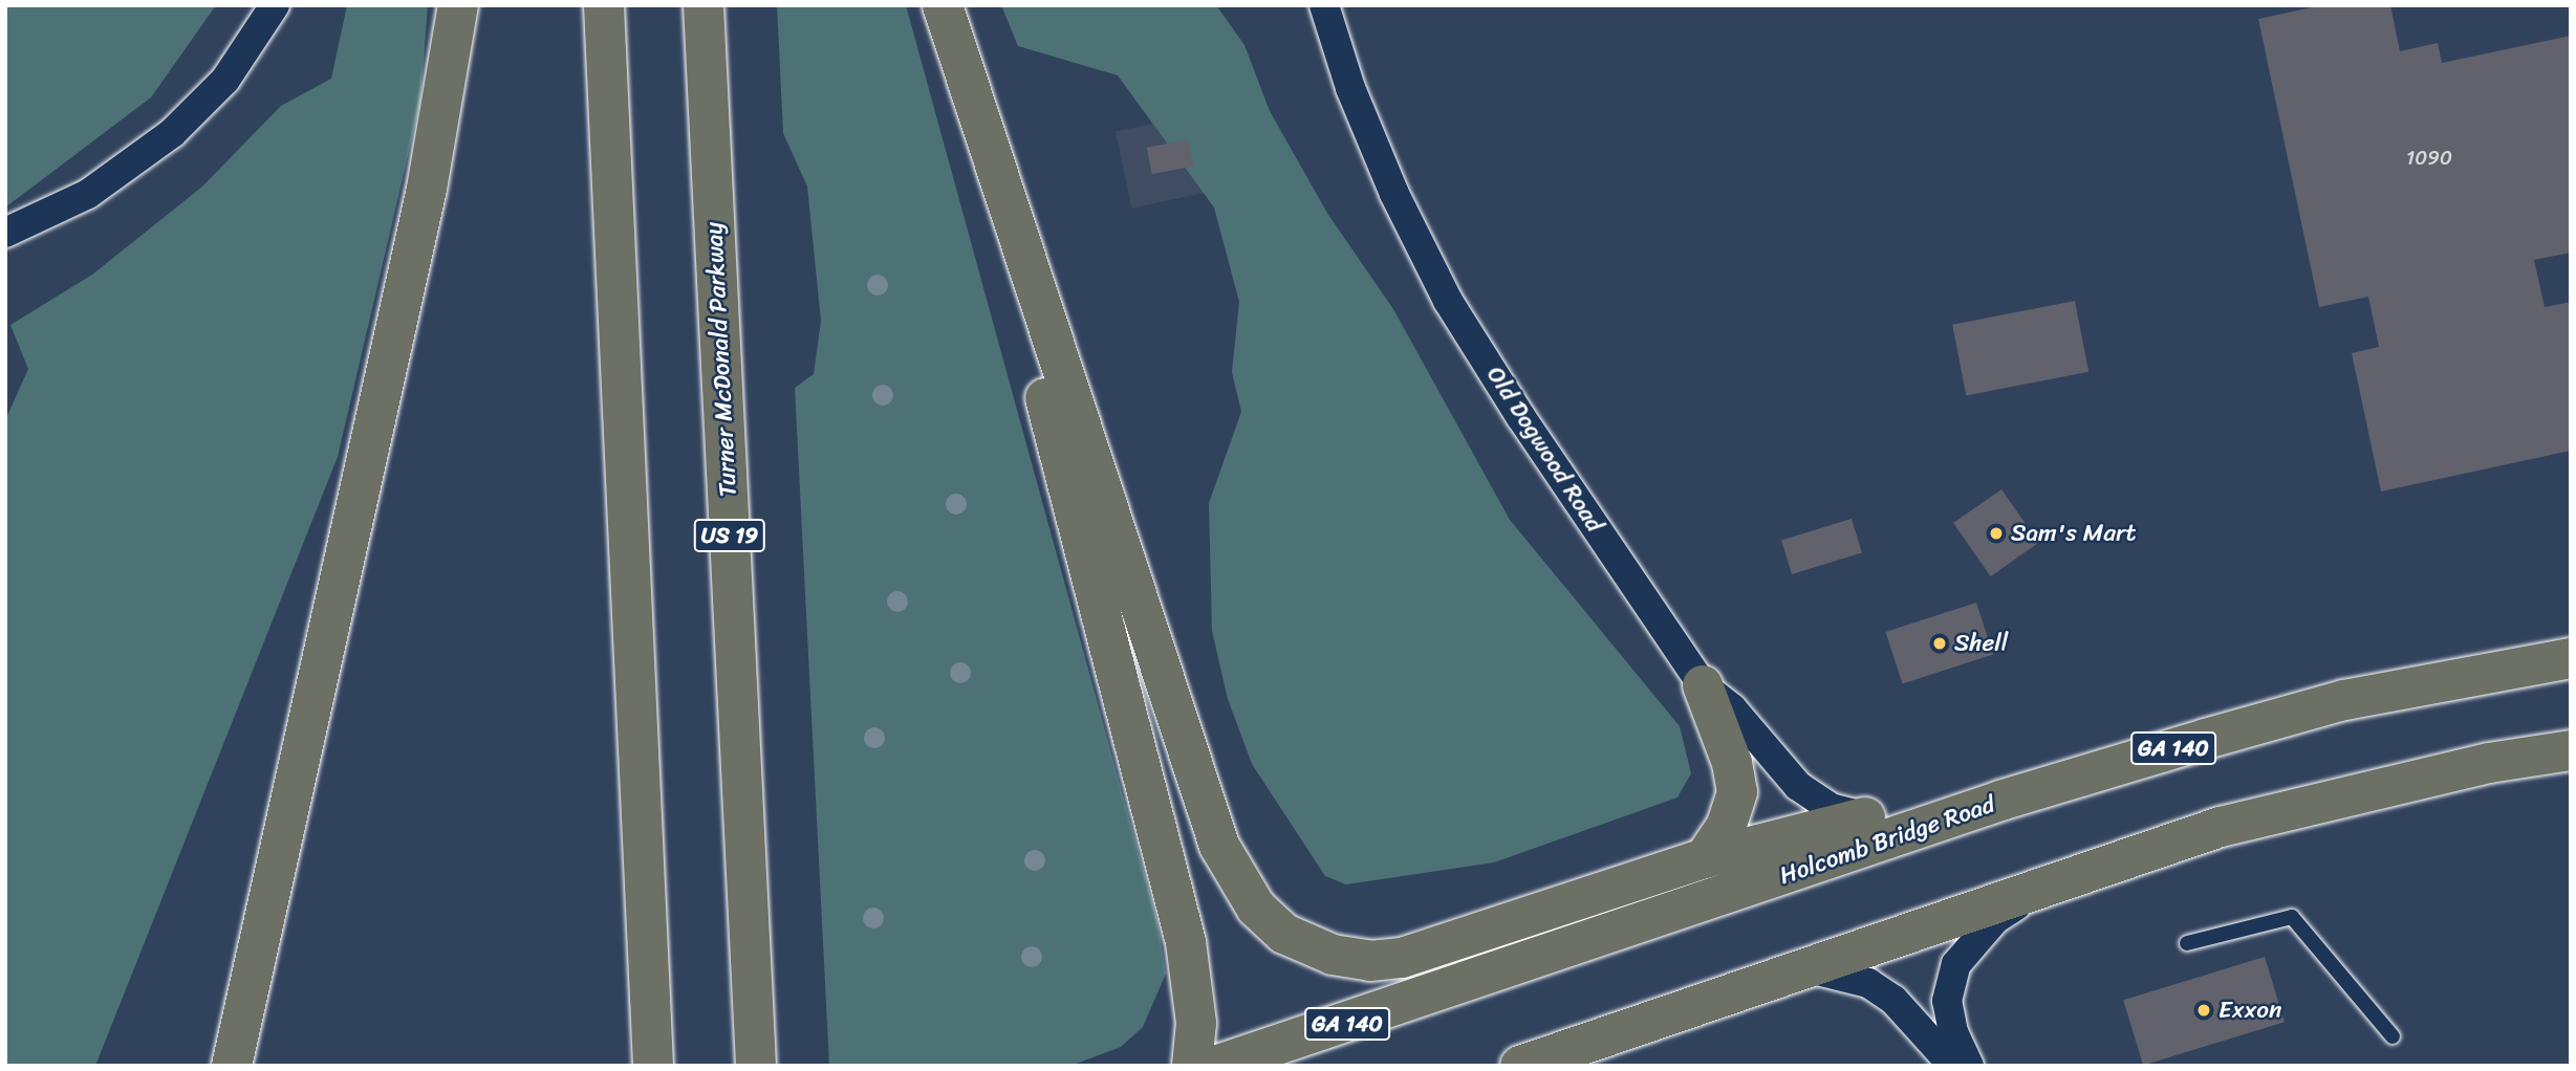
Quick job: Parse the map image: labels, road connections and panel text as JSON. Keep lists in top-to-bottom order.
{
  "streets": {
    "main road": [
      "Turner McDonald Parkway",
      "US 19",
      "GA 140",
      "Holcomb Bridge Road"
    ],
    "street": ["Old Dogwood Road"]
  },
  "places": ["Sam's Mart", "Shell", "Exxon"],
  "house_numbers": ["1090"]
}
